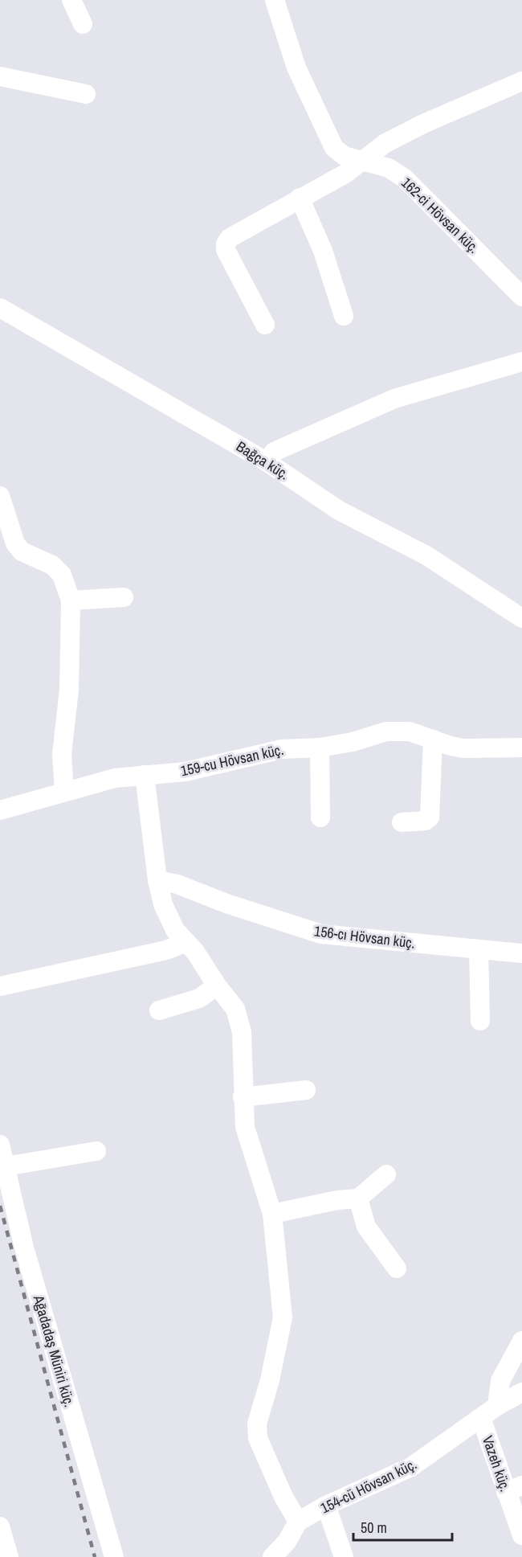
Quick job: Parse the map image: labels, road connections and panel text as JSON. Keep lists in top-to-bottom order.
{
  "streets": {
    "street": [
      "162-ci Hövsan küç.",
      "Bağça küç.",
      "159-cu Hövsan küç.",
      "156-cı Hövsan küç.",
      "Ağadadaş Müniri küç.",
      "Vazeh küç.",
      "154-cü Hövsan küç."
    ]
  },
  "crossings": [
    ["Vazeh küç.", "154-cü Hövsan küç."]
  ],
  "scale_bar": "50 m"
}
